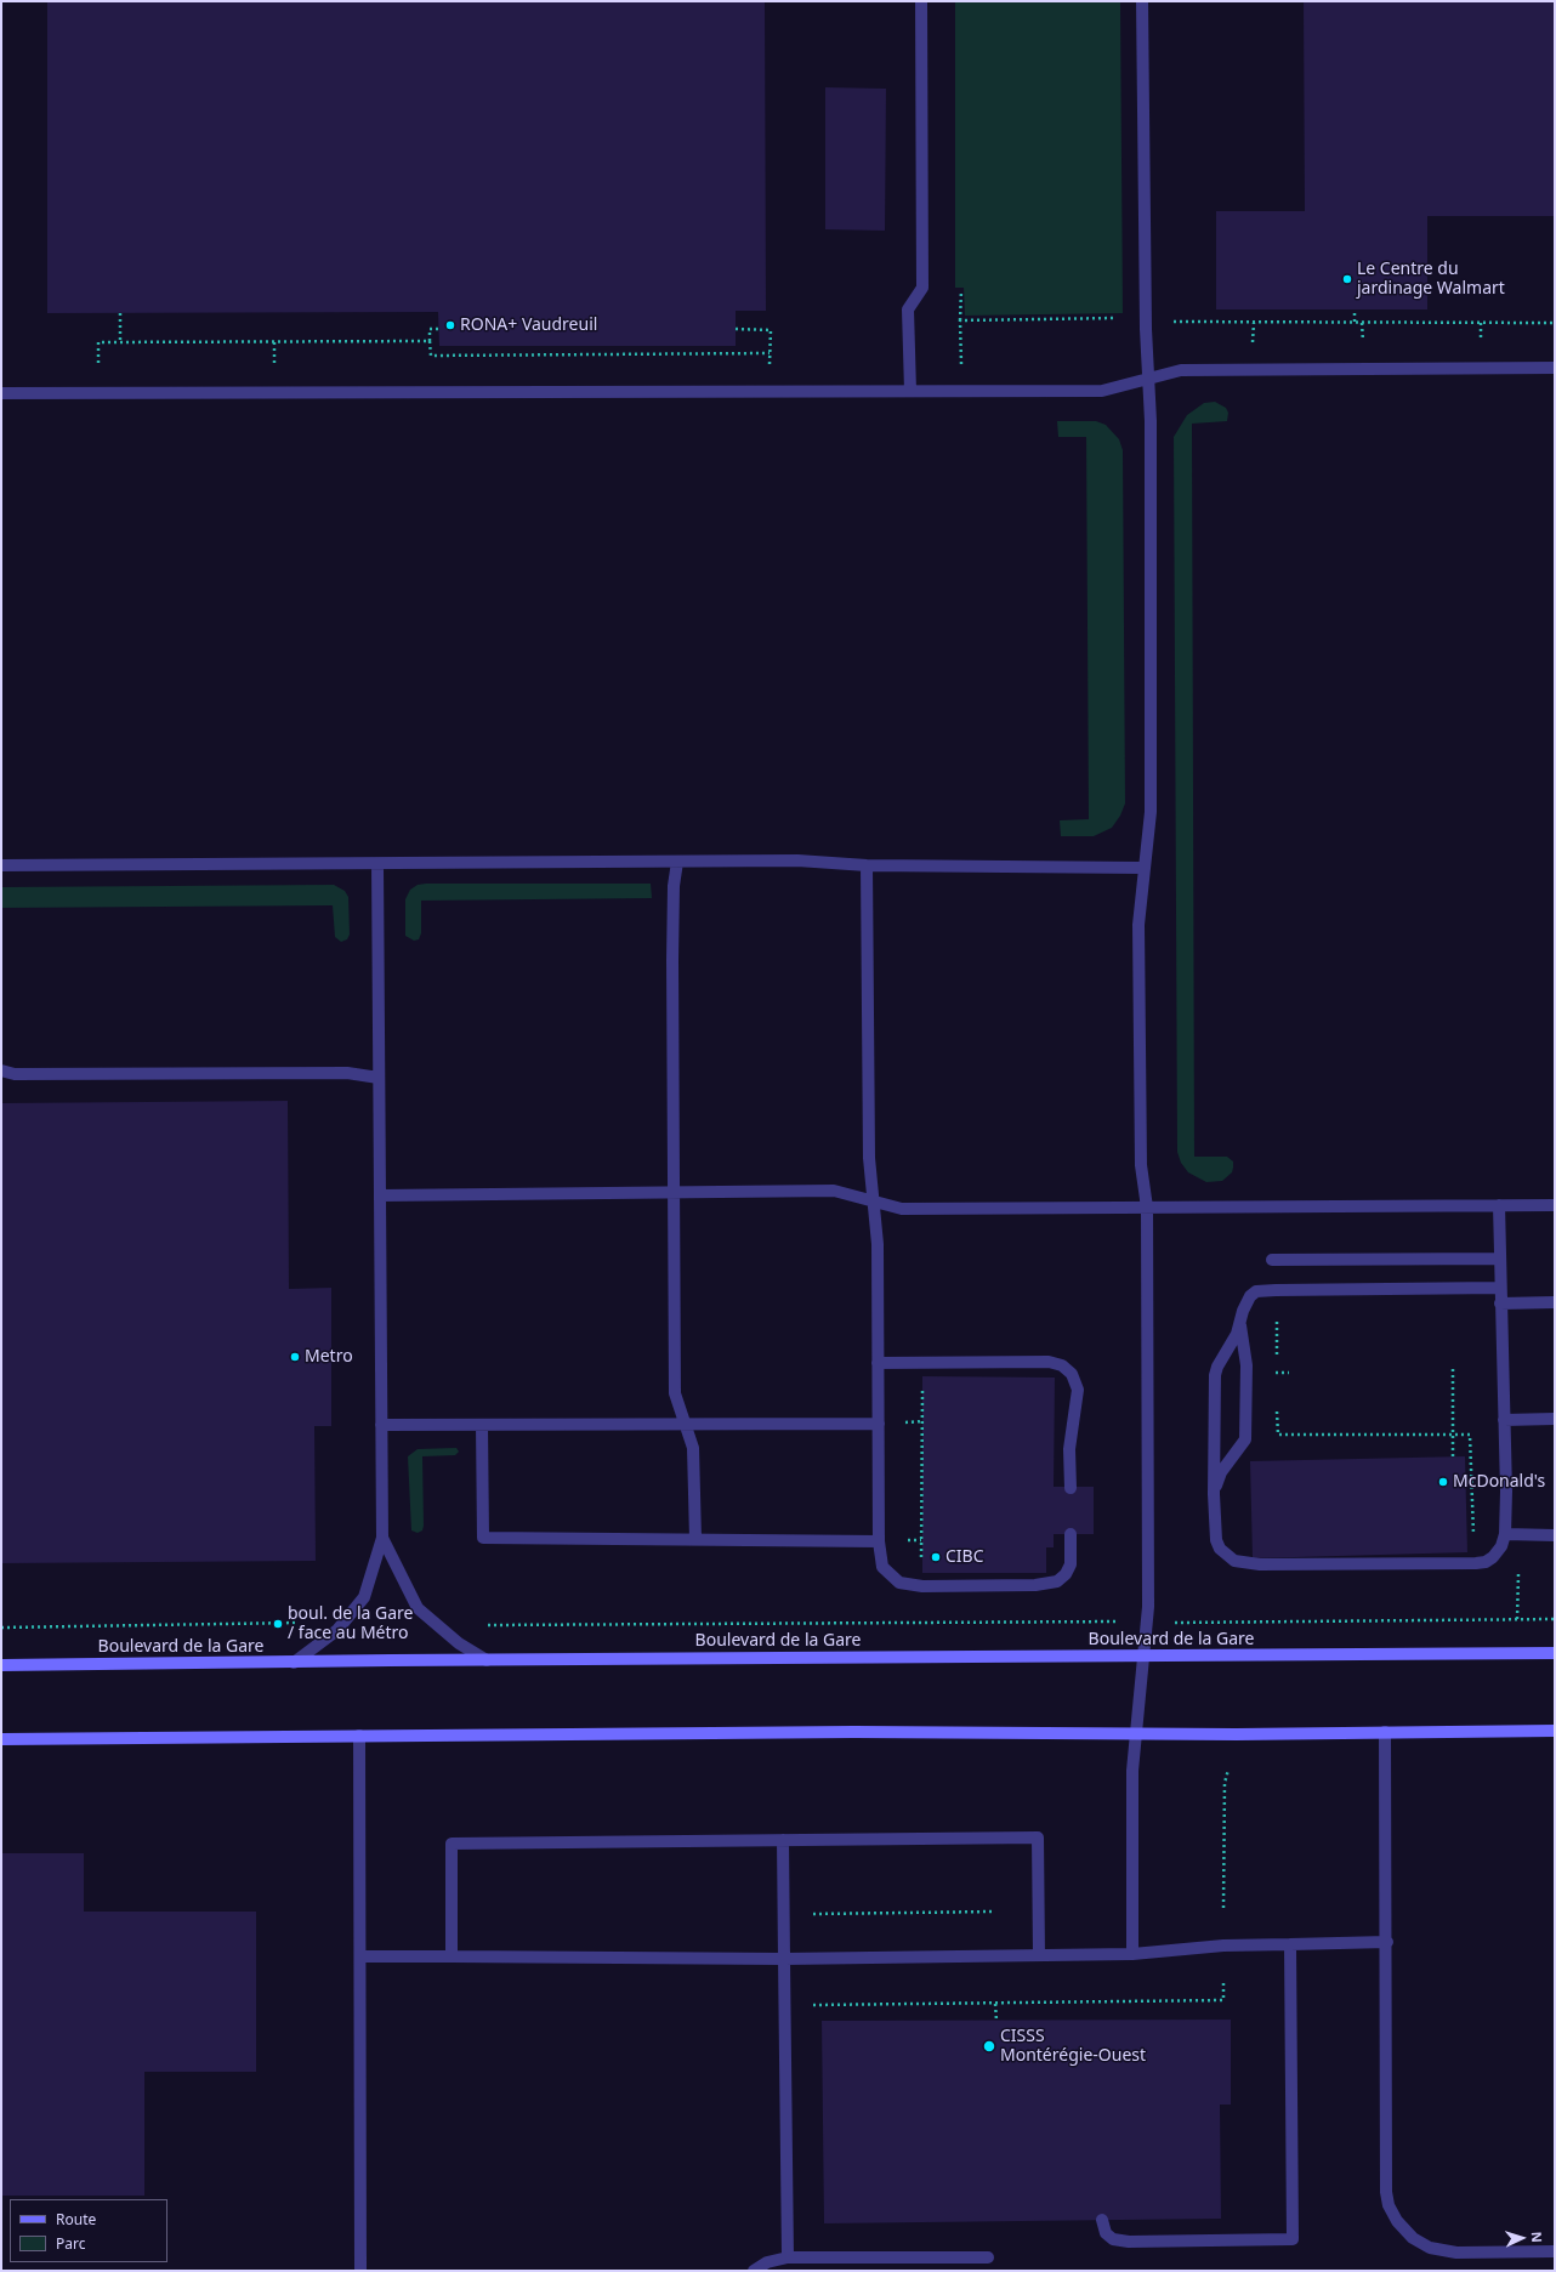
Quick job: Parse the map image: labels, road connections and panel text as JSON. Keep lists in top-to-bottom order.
{
  "streets": {
    "main road": ["Boulevard de la Gare"]
  },
  "places": [
    "Le Centre du jardinage Walmart",
    "RONA+ Vaudreuil",
    "Metro",
    "McDonald's",
    "CIBC",
    "boul. de la Gare / face au Métro",
    "CISSS Montérégie-Ouest"
  ],
  "legend": ["Route", "Parc"],
  "north": "right"
}
